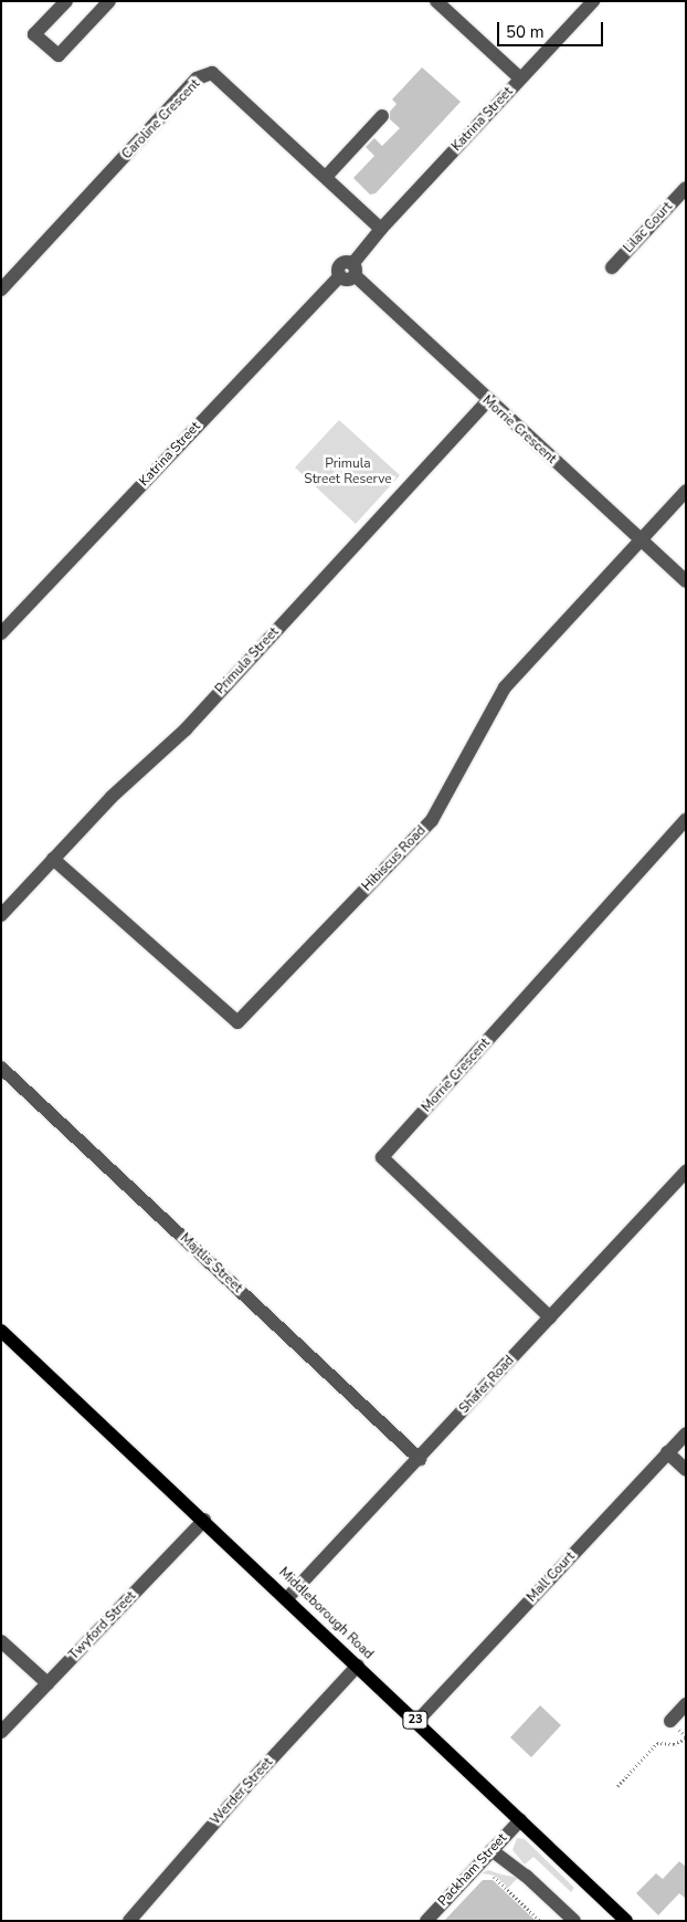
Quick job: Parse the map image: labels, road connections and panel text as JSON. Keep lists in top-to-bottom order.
{
  "streets": {
    "main road": ["Middleborough Road", "23"],
    "street": [
      "Caroline Crescent",
      "Katrina Street",
      "Lilac Court",
      "Morrie Crescent",
      "Primula Street",
      "Hibiscus Road",
      "Majtlis Street",
      "Shafer Road",
      "Mall Court",
      "Twyford Street",
      "Werder Street",
      "Packham Street"
    ]
  },
  "crossings": [
    ["Caroline Crescent", "Katrina Street"],
    ["Katrina Street", "Morrie Crescent"],
    ["Morrie Crescent", "Primula Street"],
    ["Morrie Crescent", "Hibiscus Road"],
    ["Morrie Crescent", "Shafer Road"],
    ["Primula Street", "Hibiscus Road"],
    ["Majtlis Street", "Shafer Road"],
    ["Shafer Road", "Middleborough Road"],
    ["Mall Court", "Middleborough Road"],
    ["Middleborough Road", "Twyford Street"],
    ["Middleborough Road", "Werder Street"],
    ["Middleborough Road", "Packham Street"]
  ],
  "parks": ["Primula Street Reserve"],
  "scale_bar": "50 m"
}
